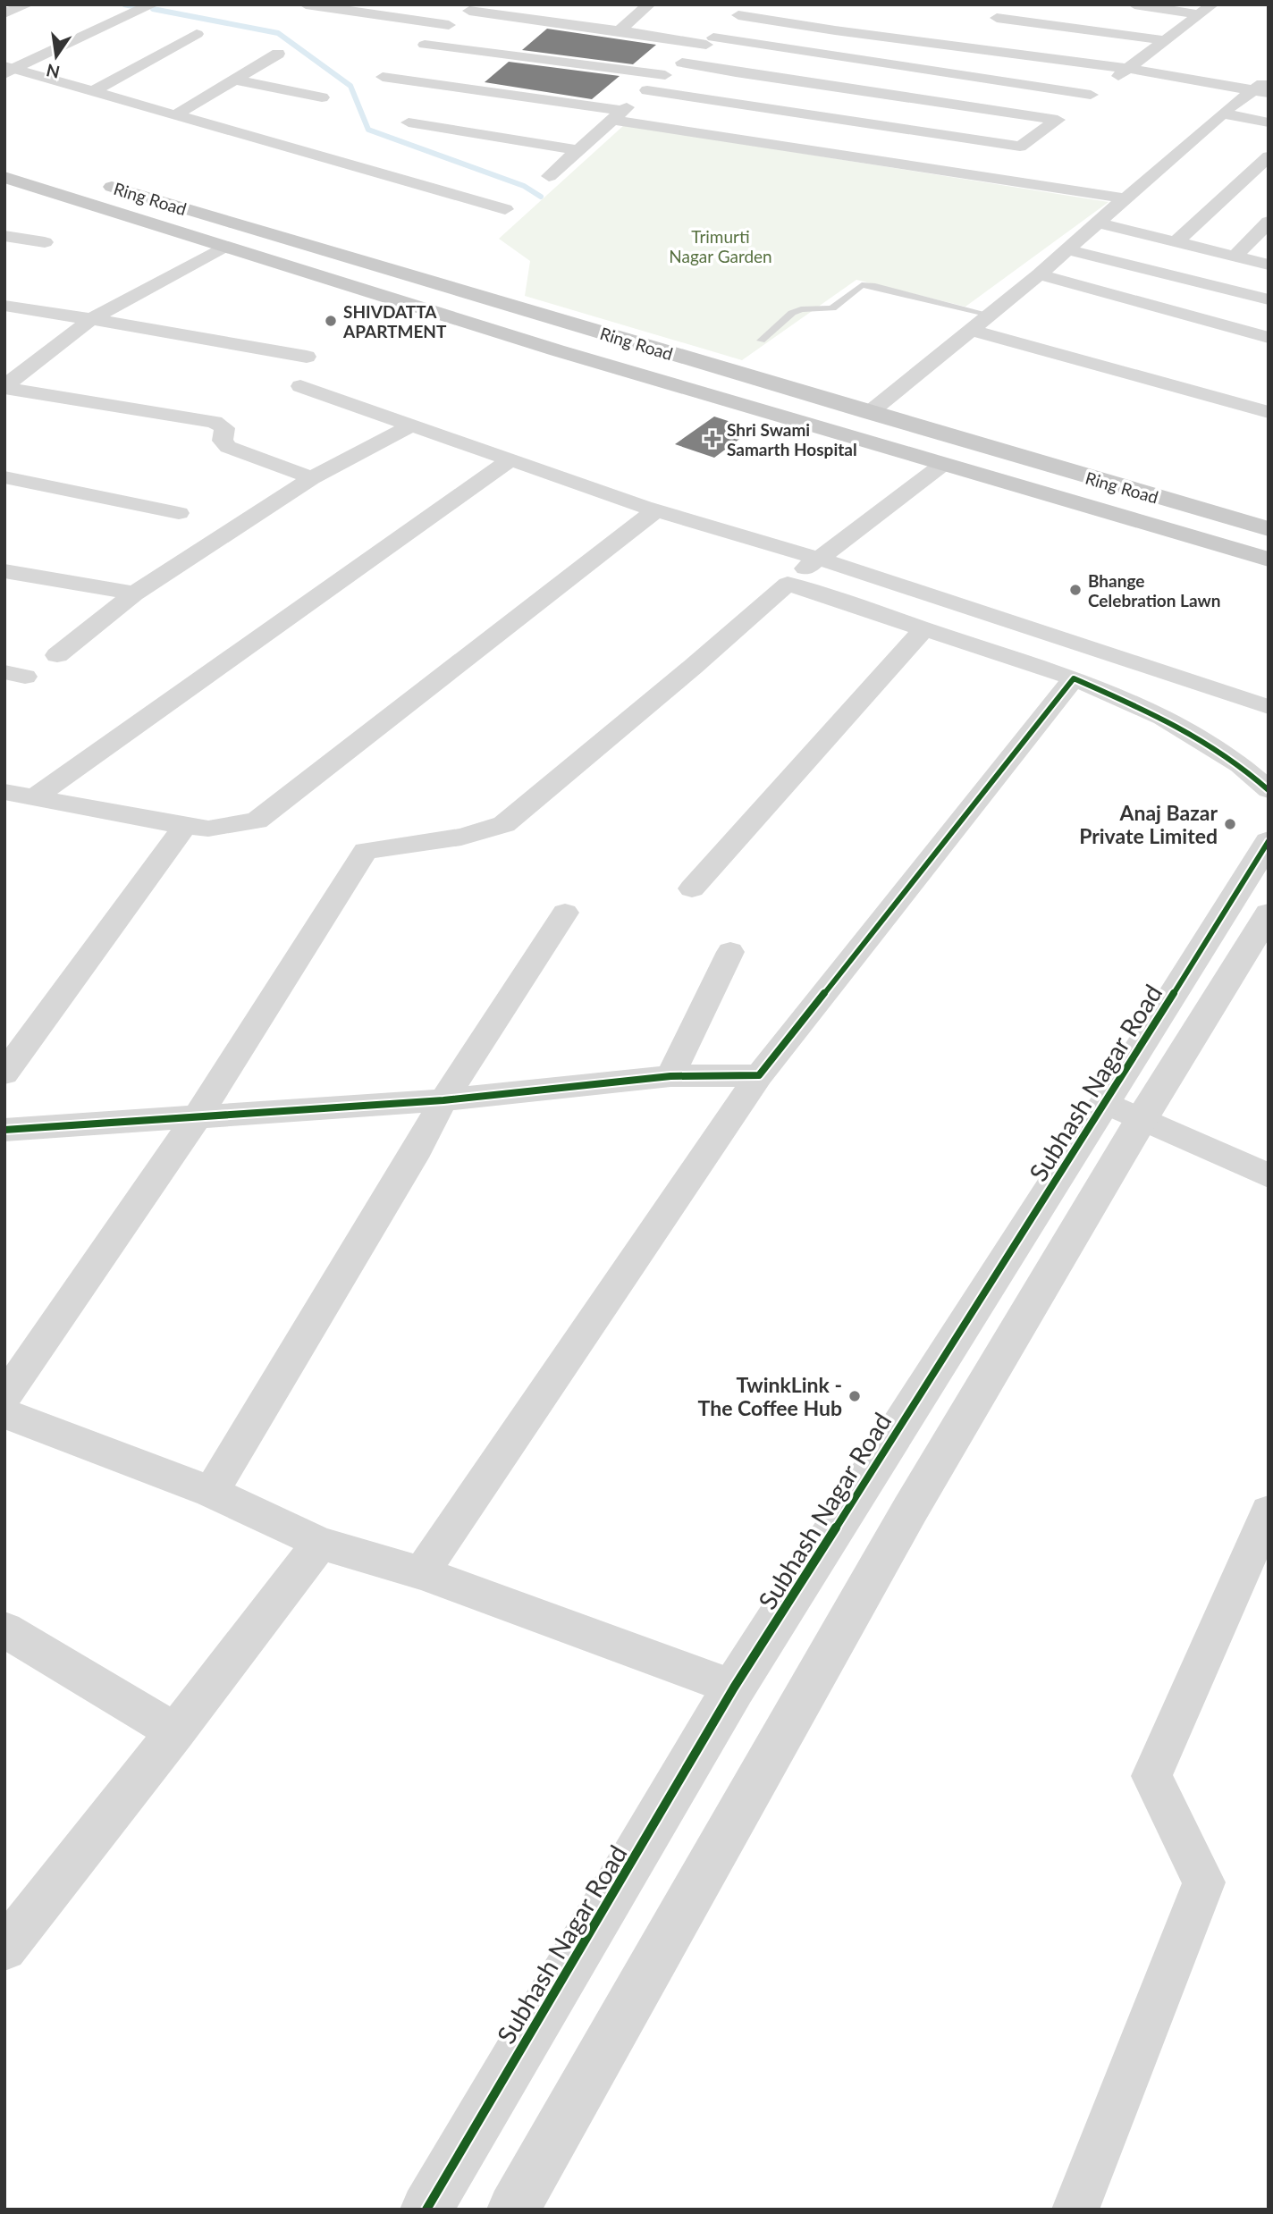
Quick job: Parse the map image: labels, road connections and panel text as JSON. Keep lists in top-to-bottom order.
{
  "streets": {
    "main road": ["Ring Road"],
    "street": ["Subhash Nagar Road"]
  },
  "parks": ["Trimurti Nagar Garden"],
  "places": {
    "other": [
      "SHIVDATTA APARTMENT",
      "Bhange Celebration Lawn",
      "Anaj Bazar Private Limited",
      "TwinkLink - The Coffee Hub"
    ],
    "health": ["Shri Swami Samarth Hospital"]
  },
  "north": "bottom"
}
